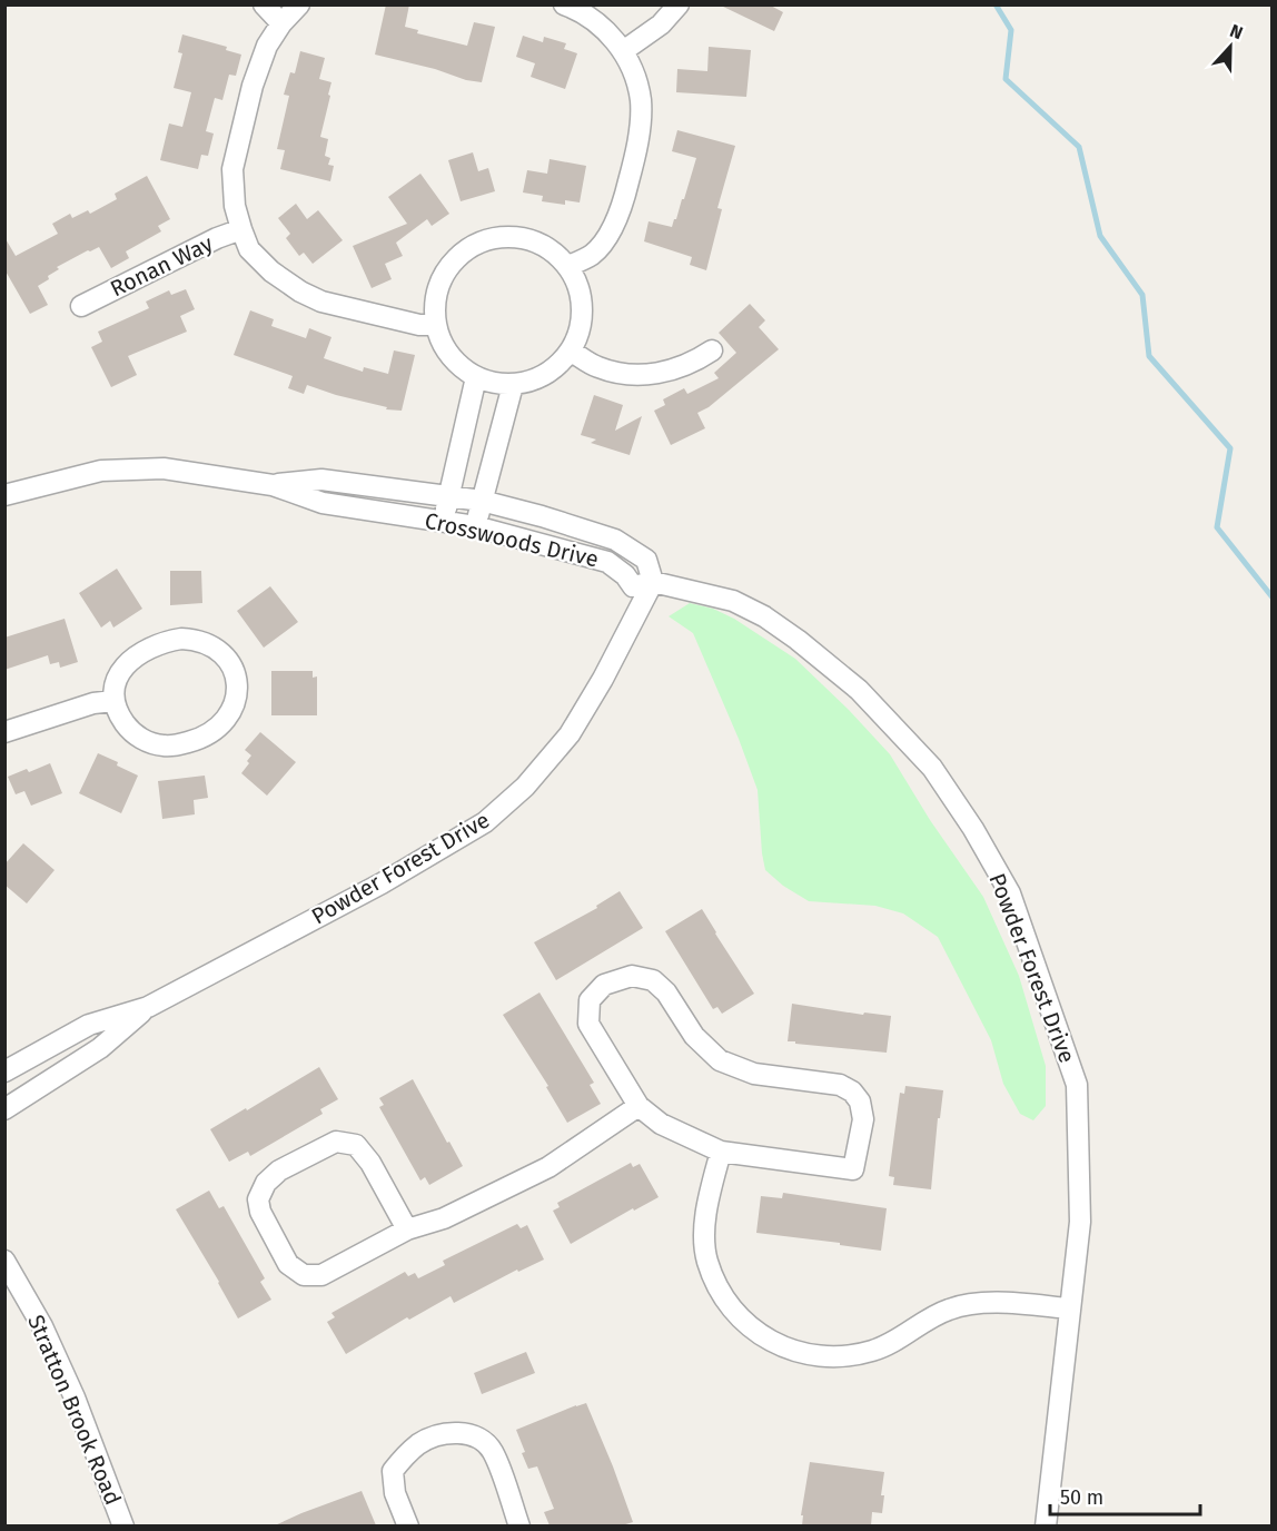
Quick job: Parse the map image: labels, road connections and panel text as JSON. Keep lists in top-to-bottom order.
{
  "streets": {
    "street": [
      "Ronan Way",
      "Crosswoods Drive",
      "Powder Forest Drive",
      "Stratton Brook Road"
    ]
  },
  "crossings": [
    ["Crosswoods Drive", "Powder Forest Drive"]
  ],
  "scale_bar": "50 m",
  "north": "top"
}
